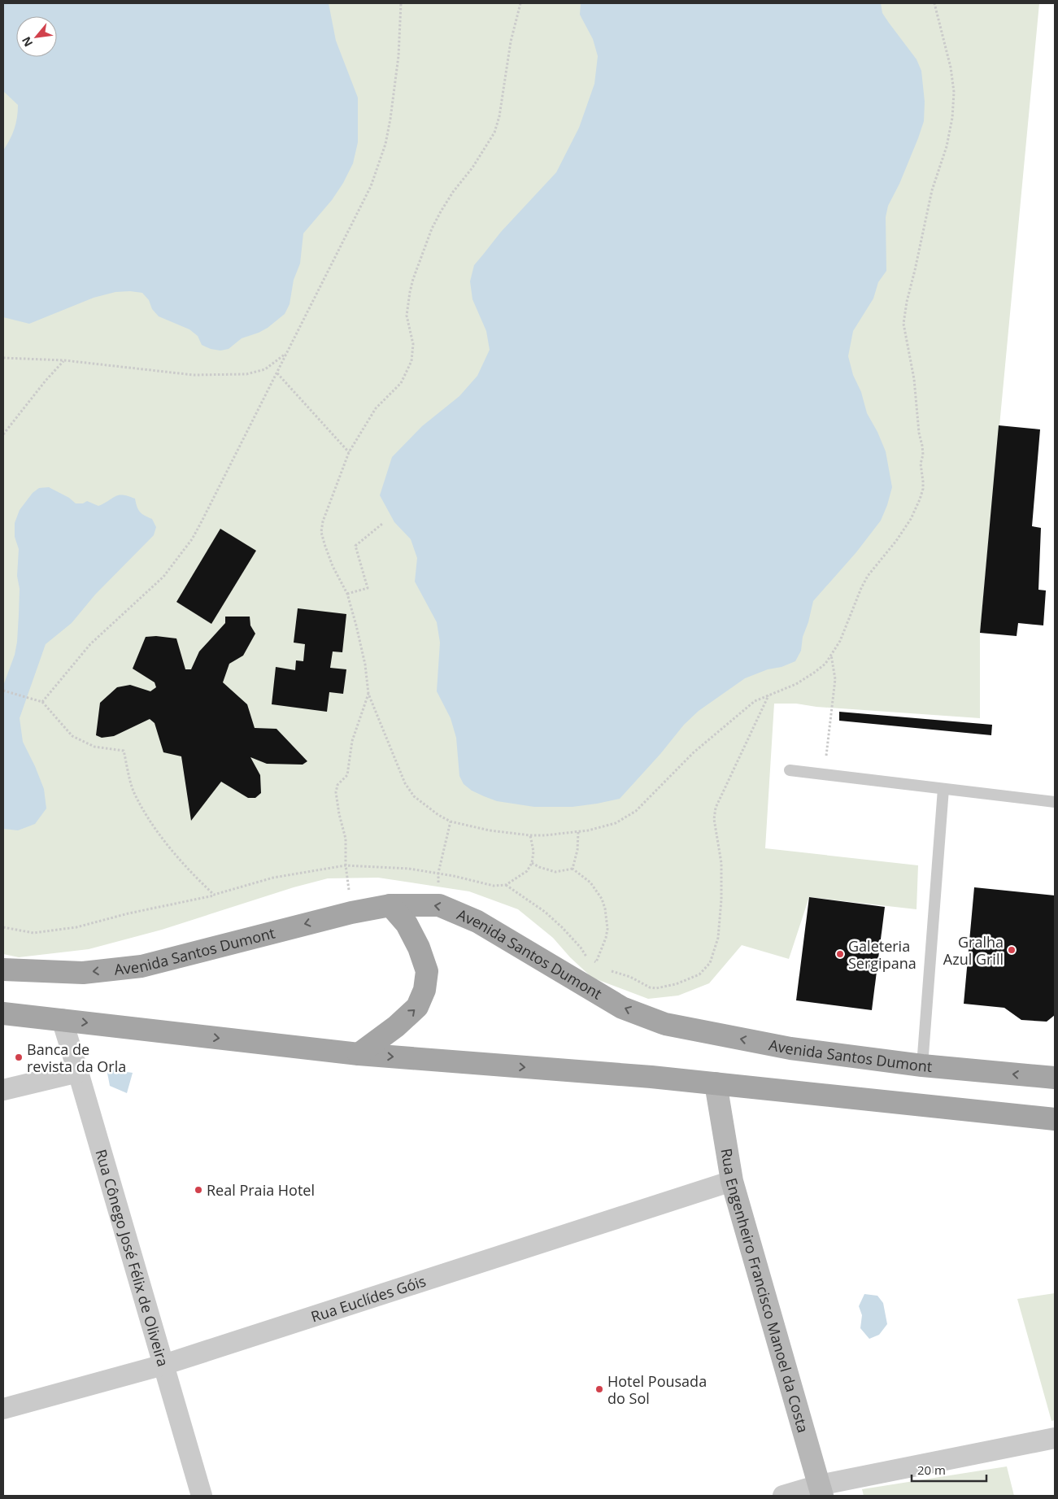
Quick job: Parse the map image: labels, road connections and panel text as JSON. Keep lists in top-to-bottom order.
{
  "streets": {
    "main road": ["Avenida Santos Dumont"],
    "street": ["Rua Cônego José Félix de Oliveira", "Rua Engenheiro Francisco Manoel da Costa", "Rua Euclídes Góis"]
  },
  "crossings": [
    ["Rua Cônego José Félix de Oliveira", "Rua Euclídes Góis"],
    ["Rua Engenheiro Francisco Manoel da Costa", "Rua Euclídes Góis"]
  ],
  "places": [
    "Gralha Azul Grill",
    "Galeteria Sergipana",
    "Banca de revista da Orla",
    "Real Praia Hotel",
    "Hotel Pousada do Sol"
  ],
  "scale_bar": "20 m",
  "north": "bottom left"
}
